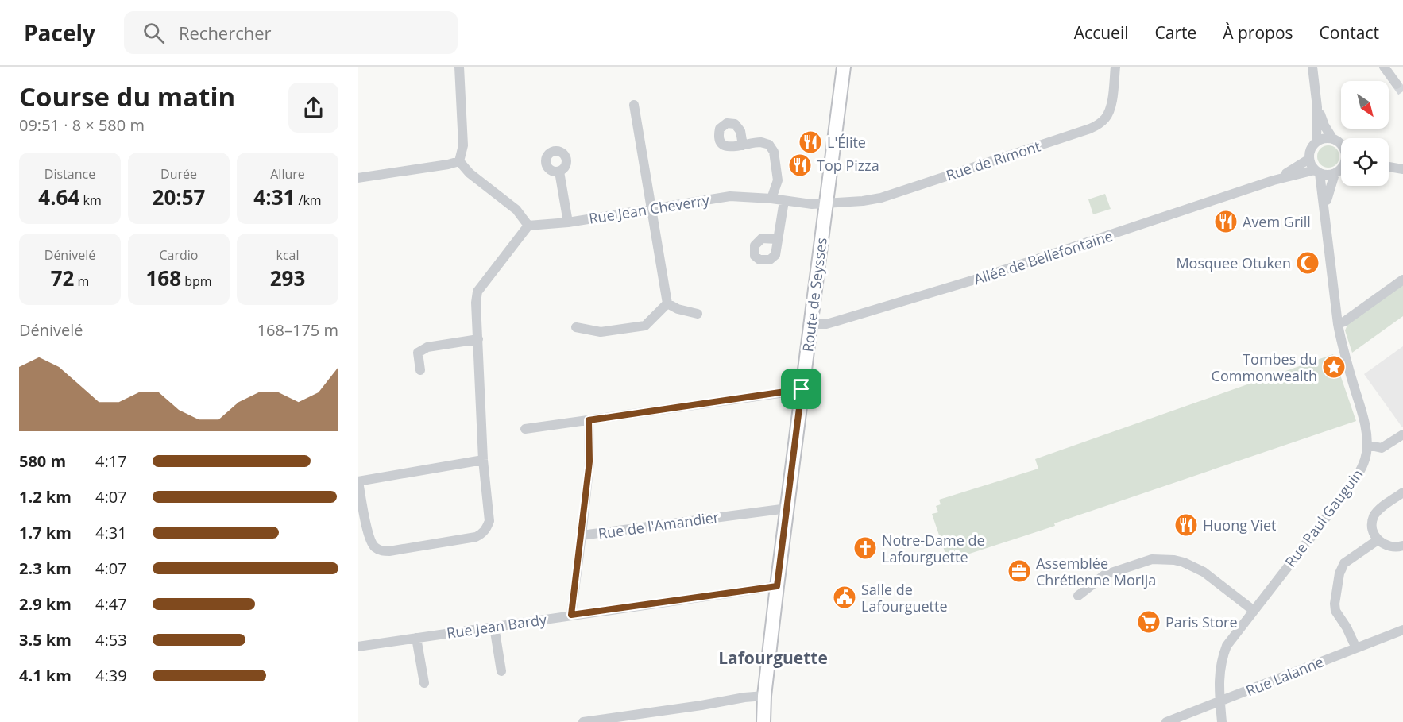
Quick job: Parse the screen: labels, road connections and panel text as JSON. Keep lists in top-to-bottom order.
{
  "streets": {
    "main road": ["Route de Seysses"],
    "street": [
      "Rue de Rimont",
      "Rue Jean Cheverry",
      "Allée de Bellefontaine",
      "Rue Paul Gauguin",
      "Rue de l'Amandier",
      "Rue Jean Bardy",
      "Rue Lalanne"
    ]
  },
  "crossings": [
    ["Rue de Rimont", "Rue Jean Cheverry"],
    ["Rue de Rimont", "Route de Seysses"],
    ["Rue Jean Cheverry", "Route de Seysses"],
    ["Allée de Bellefontaine", "Route de Seysses"],
    ["Allée de Bellefontaine", "Rue Paul Gauguin"],
    ["Route de Seysses", "Rue de l'Amandier"],
    ["Route de Seysses", "Rue Jean Bardy"],
    ["Rue Paul Gauguin", "Rue Lalanne"],
    ["Rue de l'Amandier", "Rue Jean Bardy"]
  ],
  "districts": ["Lafourguette"],
  "places": {
    "restaurant": [
      "L'Élite",
      "Top Pizza",
      "Avem Grill",
      "Huong Viet"
    ],
    "mosque": ["Mosquee Otuken"],
    "place": ["Tombes du Commonwealth"],
    "church": ["Notre-Dame de Lafourguette"],
    "office": ["Assemblée Chrétienne Morija"],
    "public building": ["Salle de Lafourguette"],
    "supermarket": ["Paris Store"]
  },
  "north": "bottom right",
  "page": {
    "header": "Pacely",
    "search": "Rechercher",
    "nav": [
      "Accueil",
      "Carte",
      "À propos",
      "Contact"
    ],
    "heading": ["Course du matin", "09:51 · 8 × 580 m"],
    "stats": [
      ["Distance", "4.64 km"],
      ["Durée", "20:57"],
      ["Allure", "4:31 /km"],
      ["Dénivelé", "72 m"],
      ["Cardio", "168 bpm"],
      ["kcal", "293"]
    ],
    "chart": ["Dénivelé", "168–175 m"],
    "list": [
      {
        "name": "580 m",
        "note": "4:17"
      },
      {
        "name": "1.2 km",
        "note": "4:07"
      },
      {
        "name": "1.7 km",
        "note": "4:31"
      },
      {
        "name": "2.3 km",
        "note": "4:07"
      },
      {
        "name": "2.9 km",
        "note": "4:47"
      },
      {
        "name": "3.5 km",
        "note": "4:53"
      },
      {
        "name": "4.1 km",
        "note": "4:39"
      }
    ]
  }
}
